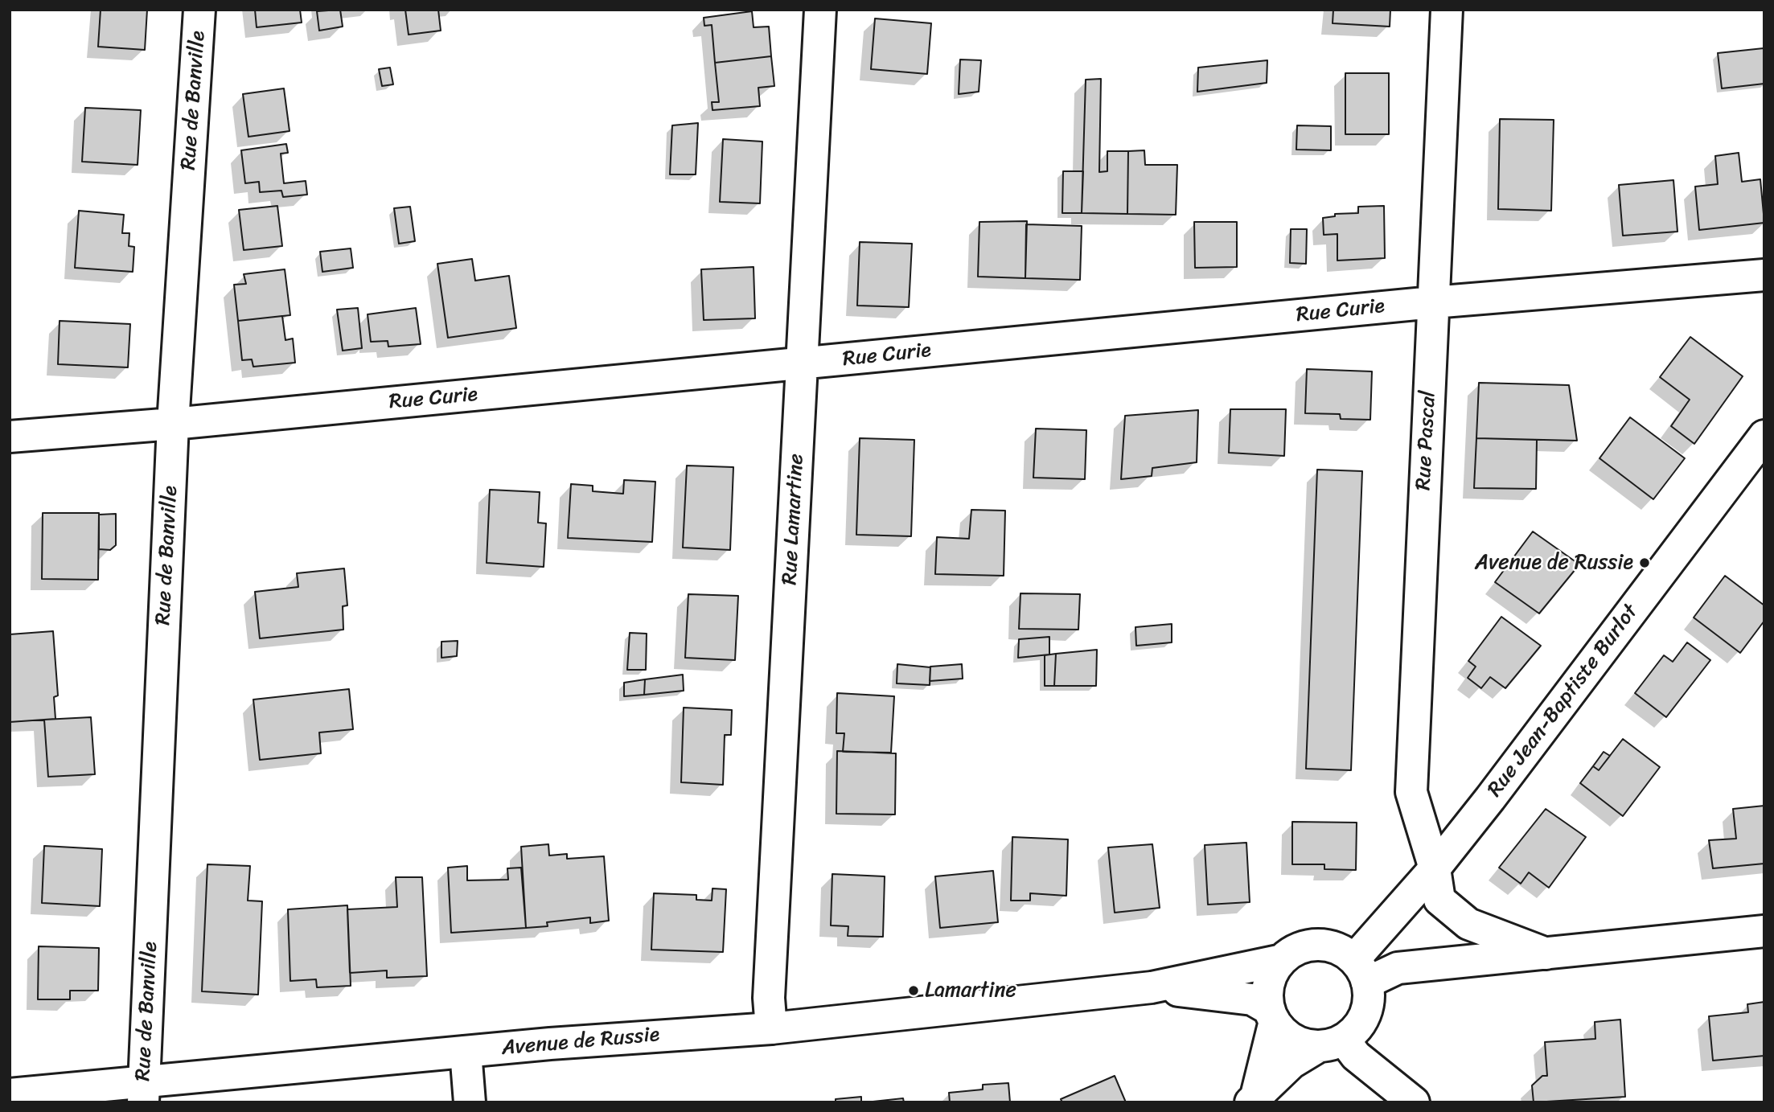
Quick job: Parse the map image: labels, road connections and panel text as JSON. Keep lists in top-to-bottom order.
{
  "streets": {
    "street": [
      "Rue de Banville",
      "Rue Curie",
      "Rue Pascal",
      "Rue Lamartine",
      "Rue Jean-Baptiste Burlot",
      "Avenue de Russie"
    ]
  },
  "crossings": [
    ["Rue de Banville", "Rue Curie"],
    ["Rue de Banville", "Avenue de Russie"],
    ["Rue Curie", "Rue Pascal"],
    ["Rue Curie", "Rue Lamartine"],
    ["Rue Pascal", "Rue Jean-Baptiste Burlot"],
    ["Rue Lamartine", "Avenue de Russie"],
    ["Rue Jean-Baptiste Burlot", "Avenue de Russie"]
  ],
  "places": ["Avenue de Russie", "Lamartine"]
}
